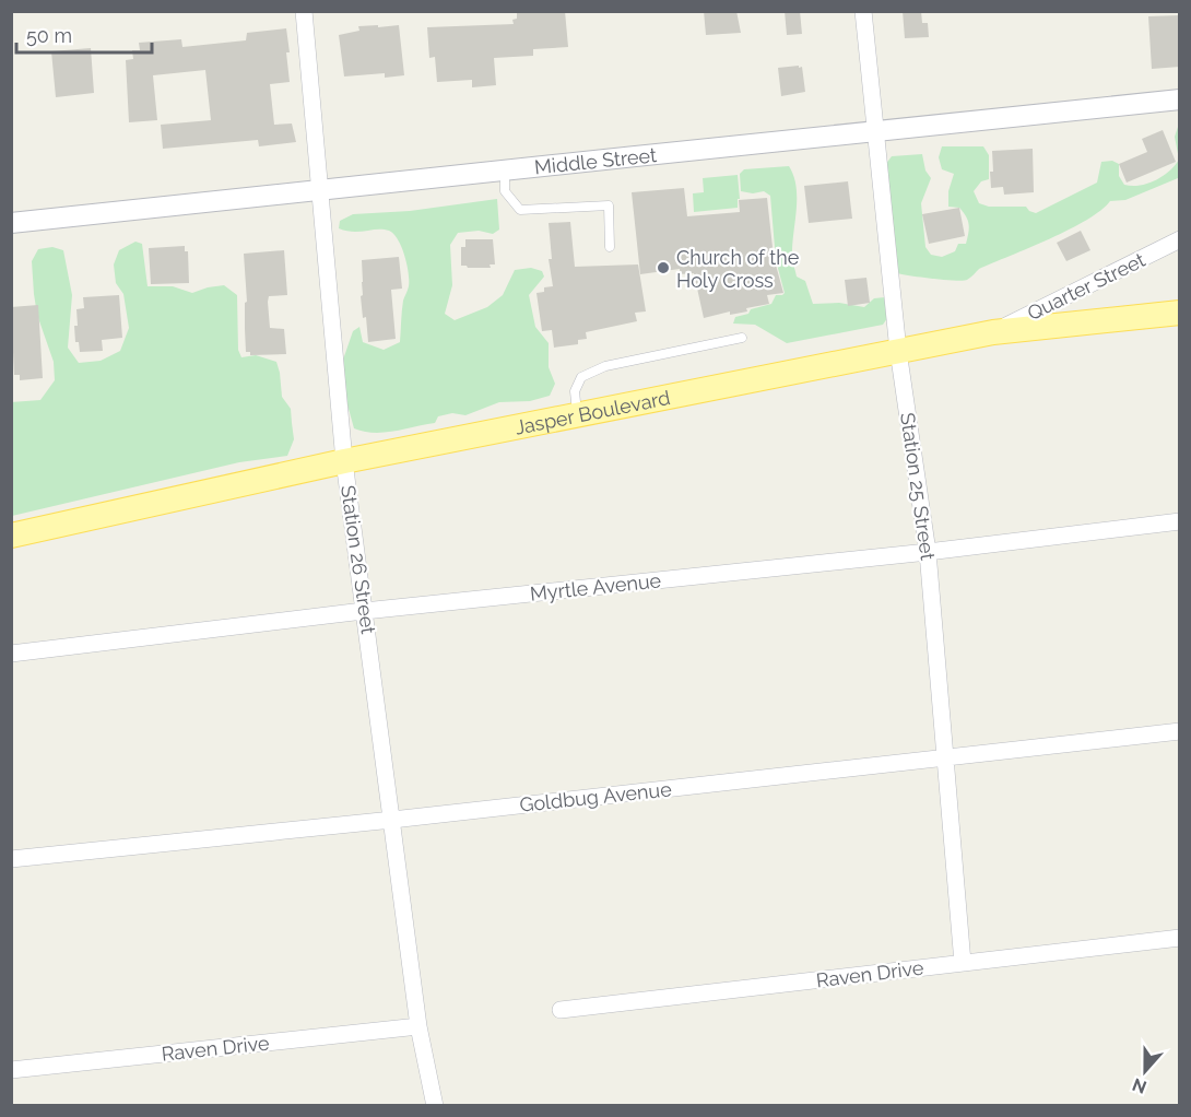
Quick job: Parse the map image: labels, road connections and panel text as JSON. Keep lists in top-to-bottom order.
{
  "streets": {
    "main road": ["Jasper Boulevard"],
    "street": [
      "Middle Street",
      "Quarter Street",
      "Station 25 Street",
      "Station 26 Street",
      "Myrtle Avenue",
      "Goldbug Avenue",
      "Raven Drive"
    ]
  },
  "crossings": [
    ["Middle Street", "Station 25 Street"],
    ["Middle Street", "Station 26 Street"],
    ["Quarter Street", "Jasper Boulevard"],
    ["Jasper Boulevard", "Station 25 Street"],
    ["Jasper Boulevard", "Station 26 Street"],
    ["Station 25 Street", "Myrtle Avenue"],
    ["Station 25 Street", "Goldbug Avenue"],
    ["Station 25 Street", "Raven Drive"],
    ["Station 26 Street", "Myrtle Avenue"],
    ["Station 26 Street", "Goldbug Avenue"],
    ["Station 26 Street", "Raven Drive"]
  ],
  "places": ["Church of the Holy Cross"],
  "scale_bar": "50 m",
  "north": "bottom"
}
